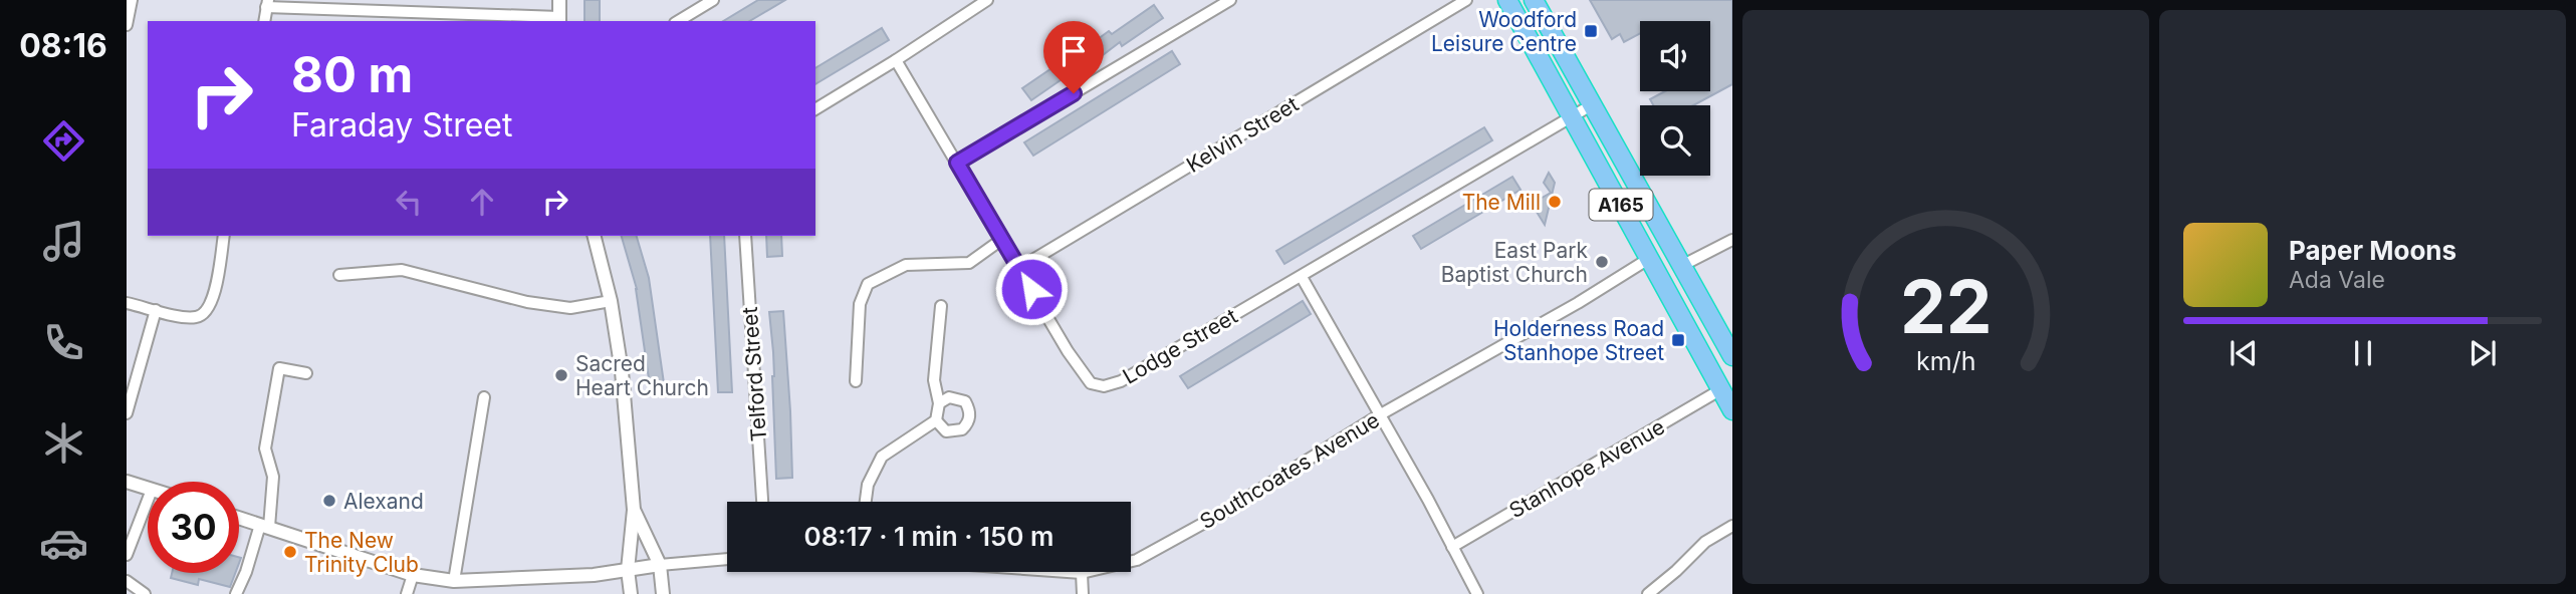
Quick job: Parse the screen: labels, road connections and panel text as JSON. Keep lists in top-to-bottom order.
{
  "streets": {
    "highway": ["A165"],
    "street": [
      "Kelvin Street",
      "Lodge Street",
      "Telford Street",
      "Stanhope Avenue",
      "Southcoates Avenue"
    ]
  },
  "crossings": [
    ["Kelvin Street", "Lodge Street"],
    ["A165", "Lodge Street"],
    ["A165", "Stanhope Avenue"],
    ["A165", "Southcoates Avenue"]
  ],
  "places": {
    "transit": ["Woodford Leisure Centre", "Holderness Road Stanhope Street"],
    "other": [
      "The Mill",
      "East Park Baptist Church",
      "Sacred Heart Church",
      "Alexand",
      "The New Trinity Club"
    ]
  },
  "page": {
    "tabs": "08:16",
    "turn": ["80 m", "Faraday Street"],
    "song": ["Paper Moons", "Ada Vale"],
    "limit": "30",
    "trip": "08:17 · 1 min · 150 m",
    "gauge": ["22", "km/h"]
  }
}
